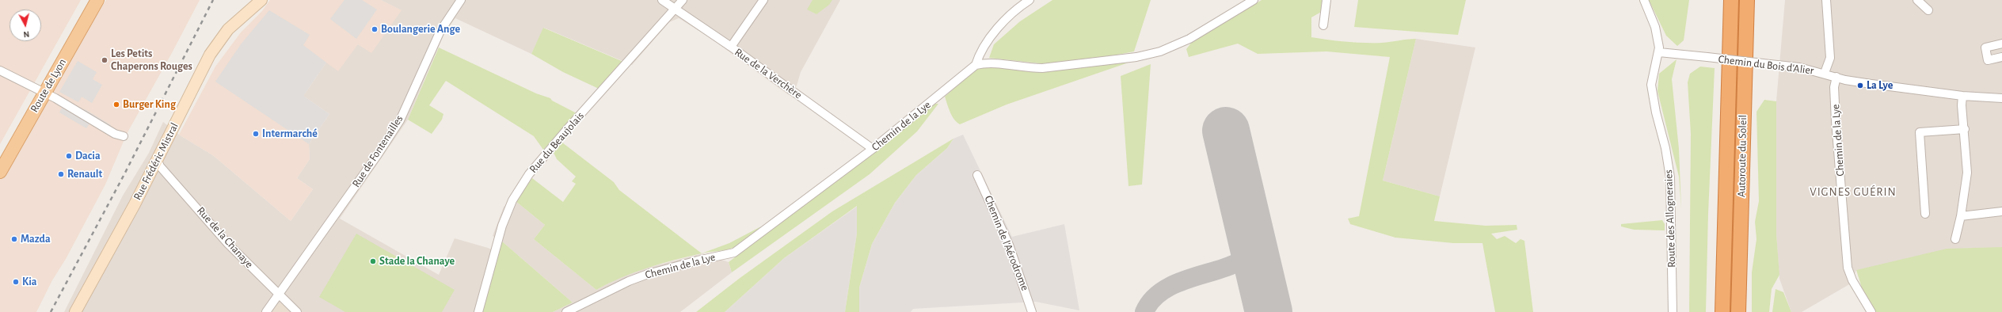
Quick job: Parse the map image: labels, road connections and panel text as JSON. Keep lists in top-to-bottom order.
{
  "streets": {
    "highway": ["Autoroute du Soleil"],
    "main road": ["Route de Lyon"],
    "street": [
      "Chemin du Bois d'Alier",
      "Rue de la Verchère",
      "Chemin de la Lye",
      "Rue du Beaujolais",
      "Rue de Fontenailles",
      "Rue Frédéric Mistral",
      "Route des Allogneraies",
      "Rue de la Chanaye",
      "Chemin de l'Aérodrome"
    ]
  },
  "crossings": [
    ["Chemin du Bois d'Alier", "Chemin de la Lye"],
    ["Chemin du Bois d'Alier", "Route des Allogneraies"],
    ["Rue de la Verchère", "Chemin de la Lye"],
    ["Rue de la Verchère", "Rue du Beaujolais"],
    ["Rue de Fontenailles", "Rue de la Chanaye"],
    ["Rue Frédéric Mistral", "Rue de la Chanaye"]
  ],
  "districts": ["VIGNES GUÉRIN"],
  "places": [
    "Boulangerie Ange",
    "Les Petits Chaperons Rouges",
    "La Lye",
    "Burger King",
    "Intermarché",
    "Dacia",
    "Renault",
    "Mazda",
    "Stade la Chanaye",
    "Kia"
  ],
  "north": "bottom"
}
